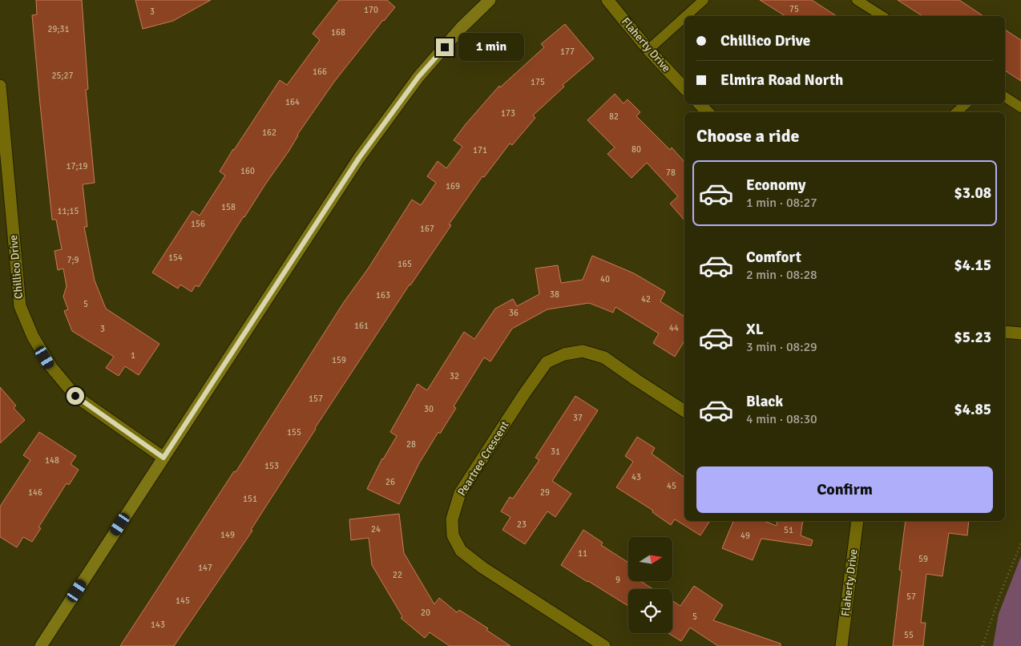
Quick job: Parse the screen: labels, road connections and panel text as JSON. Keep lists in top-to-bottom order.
{
  "streets": {
    "street": ["Flaherty Drive", "Chillico Drive", "Peartree Crescent"]
  },
  "house_numbers": [
    "75",
    "170",
    "3",
    "29;31",
    "168",
    "177",
    "166",
    "25;27",
    "175",
    "164",
    "173",
    "82",
    "162",
    "80",
    "171",
    "17;19",
    "160",
    "78",
    "169",
    "158",
    "11;15",
    "156",
    "167",
    "154",
    "7;9",
    "165",
    "40",
    "38",
    "163",
    "42",
    "5",
    "36",
    "161",
    "44",
    "3",
    "1",
    "159",
    "32",
    "157",
    "30",
    "37",
    "155",
    "28",
    "31",
    "148",
    "153",
    "43",
    "26",
    "45",
    "146",
    "29",
    "151",
    "23",
    "24",
    "51",
    "149",
    "49",
    "11",
    "59",
    "147",
    "22",
    "9",
    "57",
    "145",
    "20",
    "5",
    "143",
    "55"
  ],
  "north": "right",
  "page": {
    "banner": ["Chillico Drive", "Elmira Road North"],
    "bubble": "1 min",
    "heading": "Choose a ride",
    "list": [
      {
        "name": "Economy",
        "note": "1 min · 08:27",
        "value": "$3.08"
      },
      {
        "name": "Comfort",
        "note": "2 min · 08:28",
        "value": "$4.15"
      },
      {
        "name": "XL",
        "note": "3 min · 08:29",
        "value": "$5.23"
      },
      {
        "name": "Black",
        "note": "4 min · 08:30",
        "value": "$4.85"
      }
    ],
    "buttons": "Confirm"
  }
}
